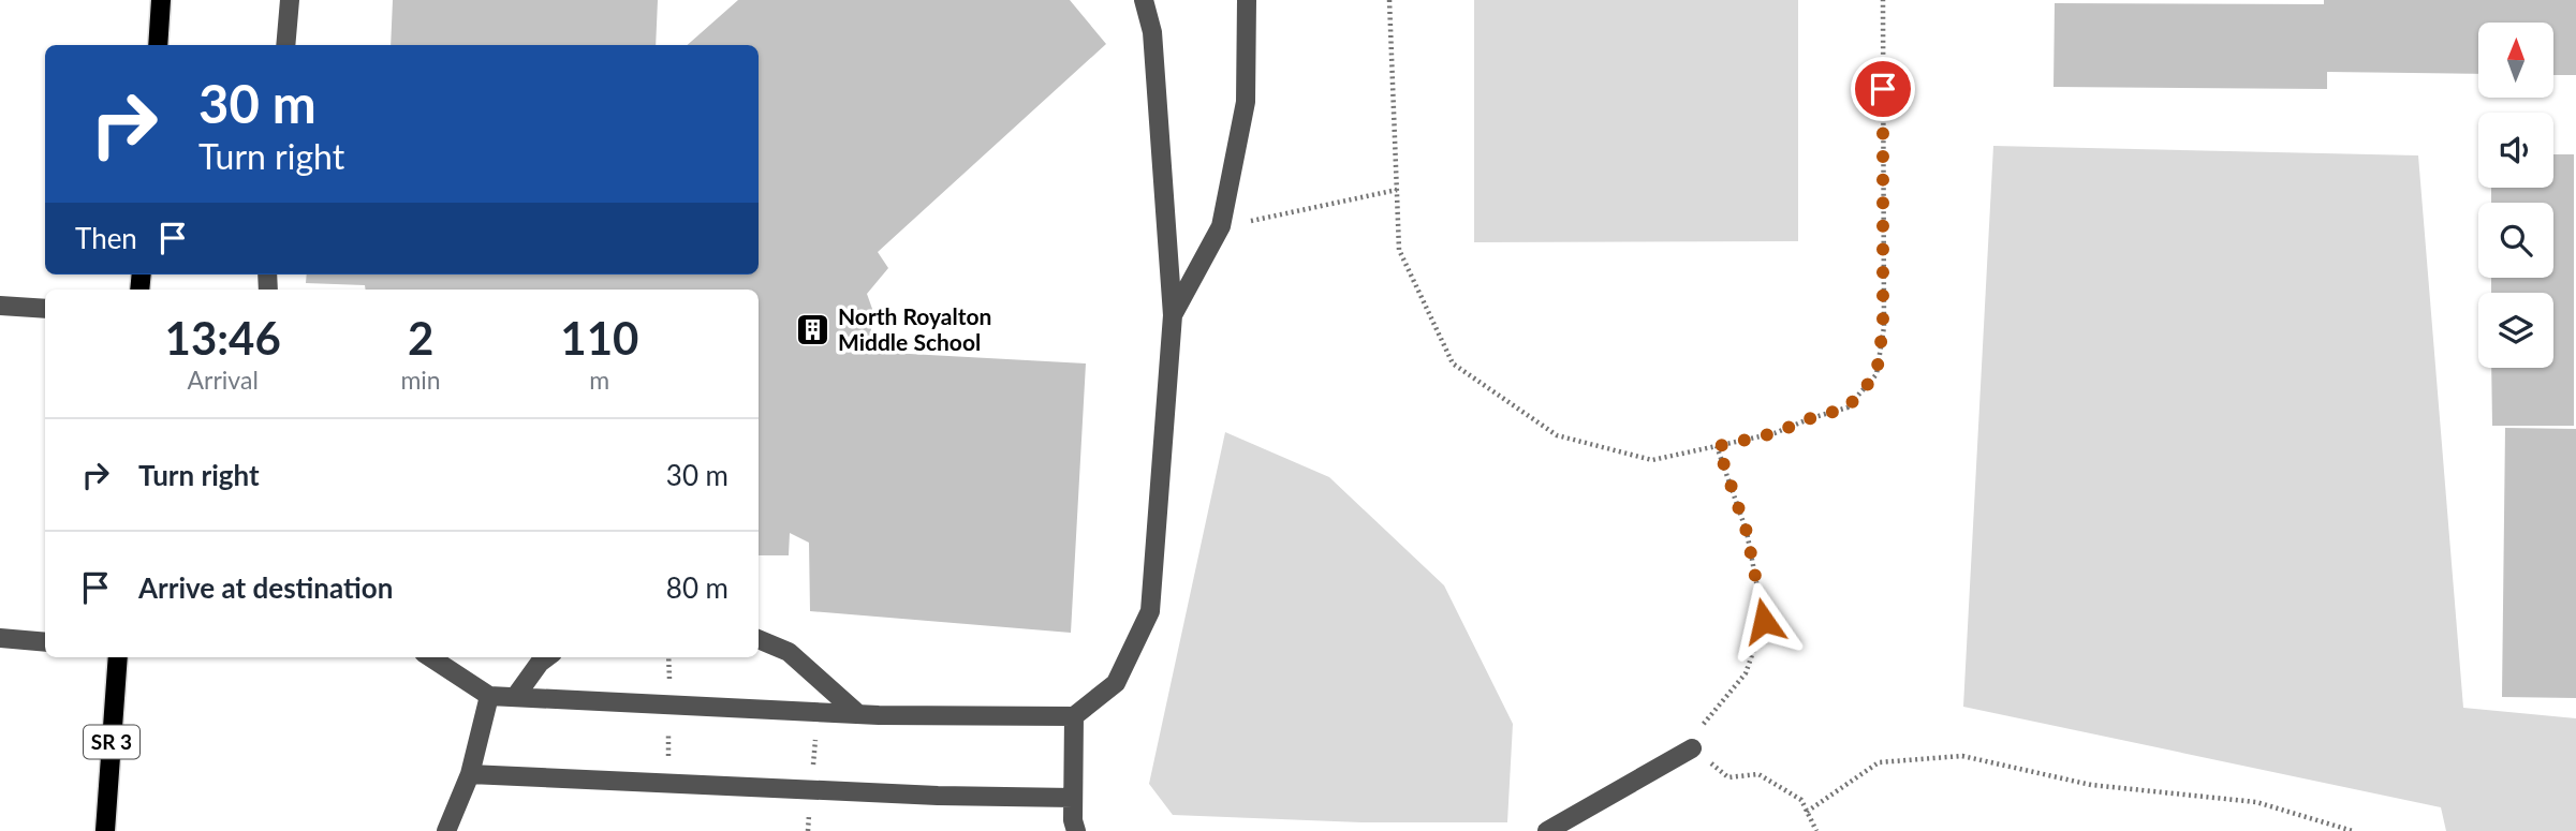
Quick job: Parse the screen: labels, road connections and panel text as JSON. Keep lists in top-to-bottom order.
{
  "streets": {
    "main road": ["SR 3"]
  },
  "places": {
    "building": ["North Royalton Middle School"]
  },
  "north": "top",
  "page": {
    "turn": ["30 m", "Turn right"],
    "then": "Then",
    "eta": [
      "13:46",
      "Arrival",
      "2",
      "min",
      "110",
      "m"
    ],
    "list": [
      {
        "name": "Turn right",
        "value": "30 m"
      },
      {
        "name": "Arrive at destination",
        "value": "80 m"
      }
    ]
  }
}
